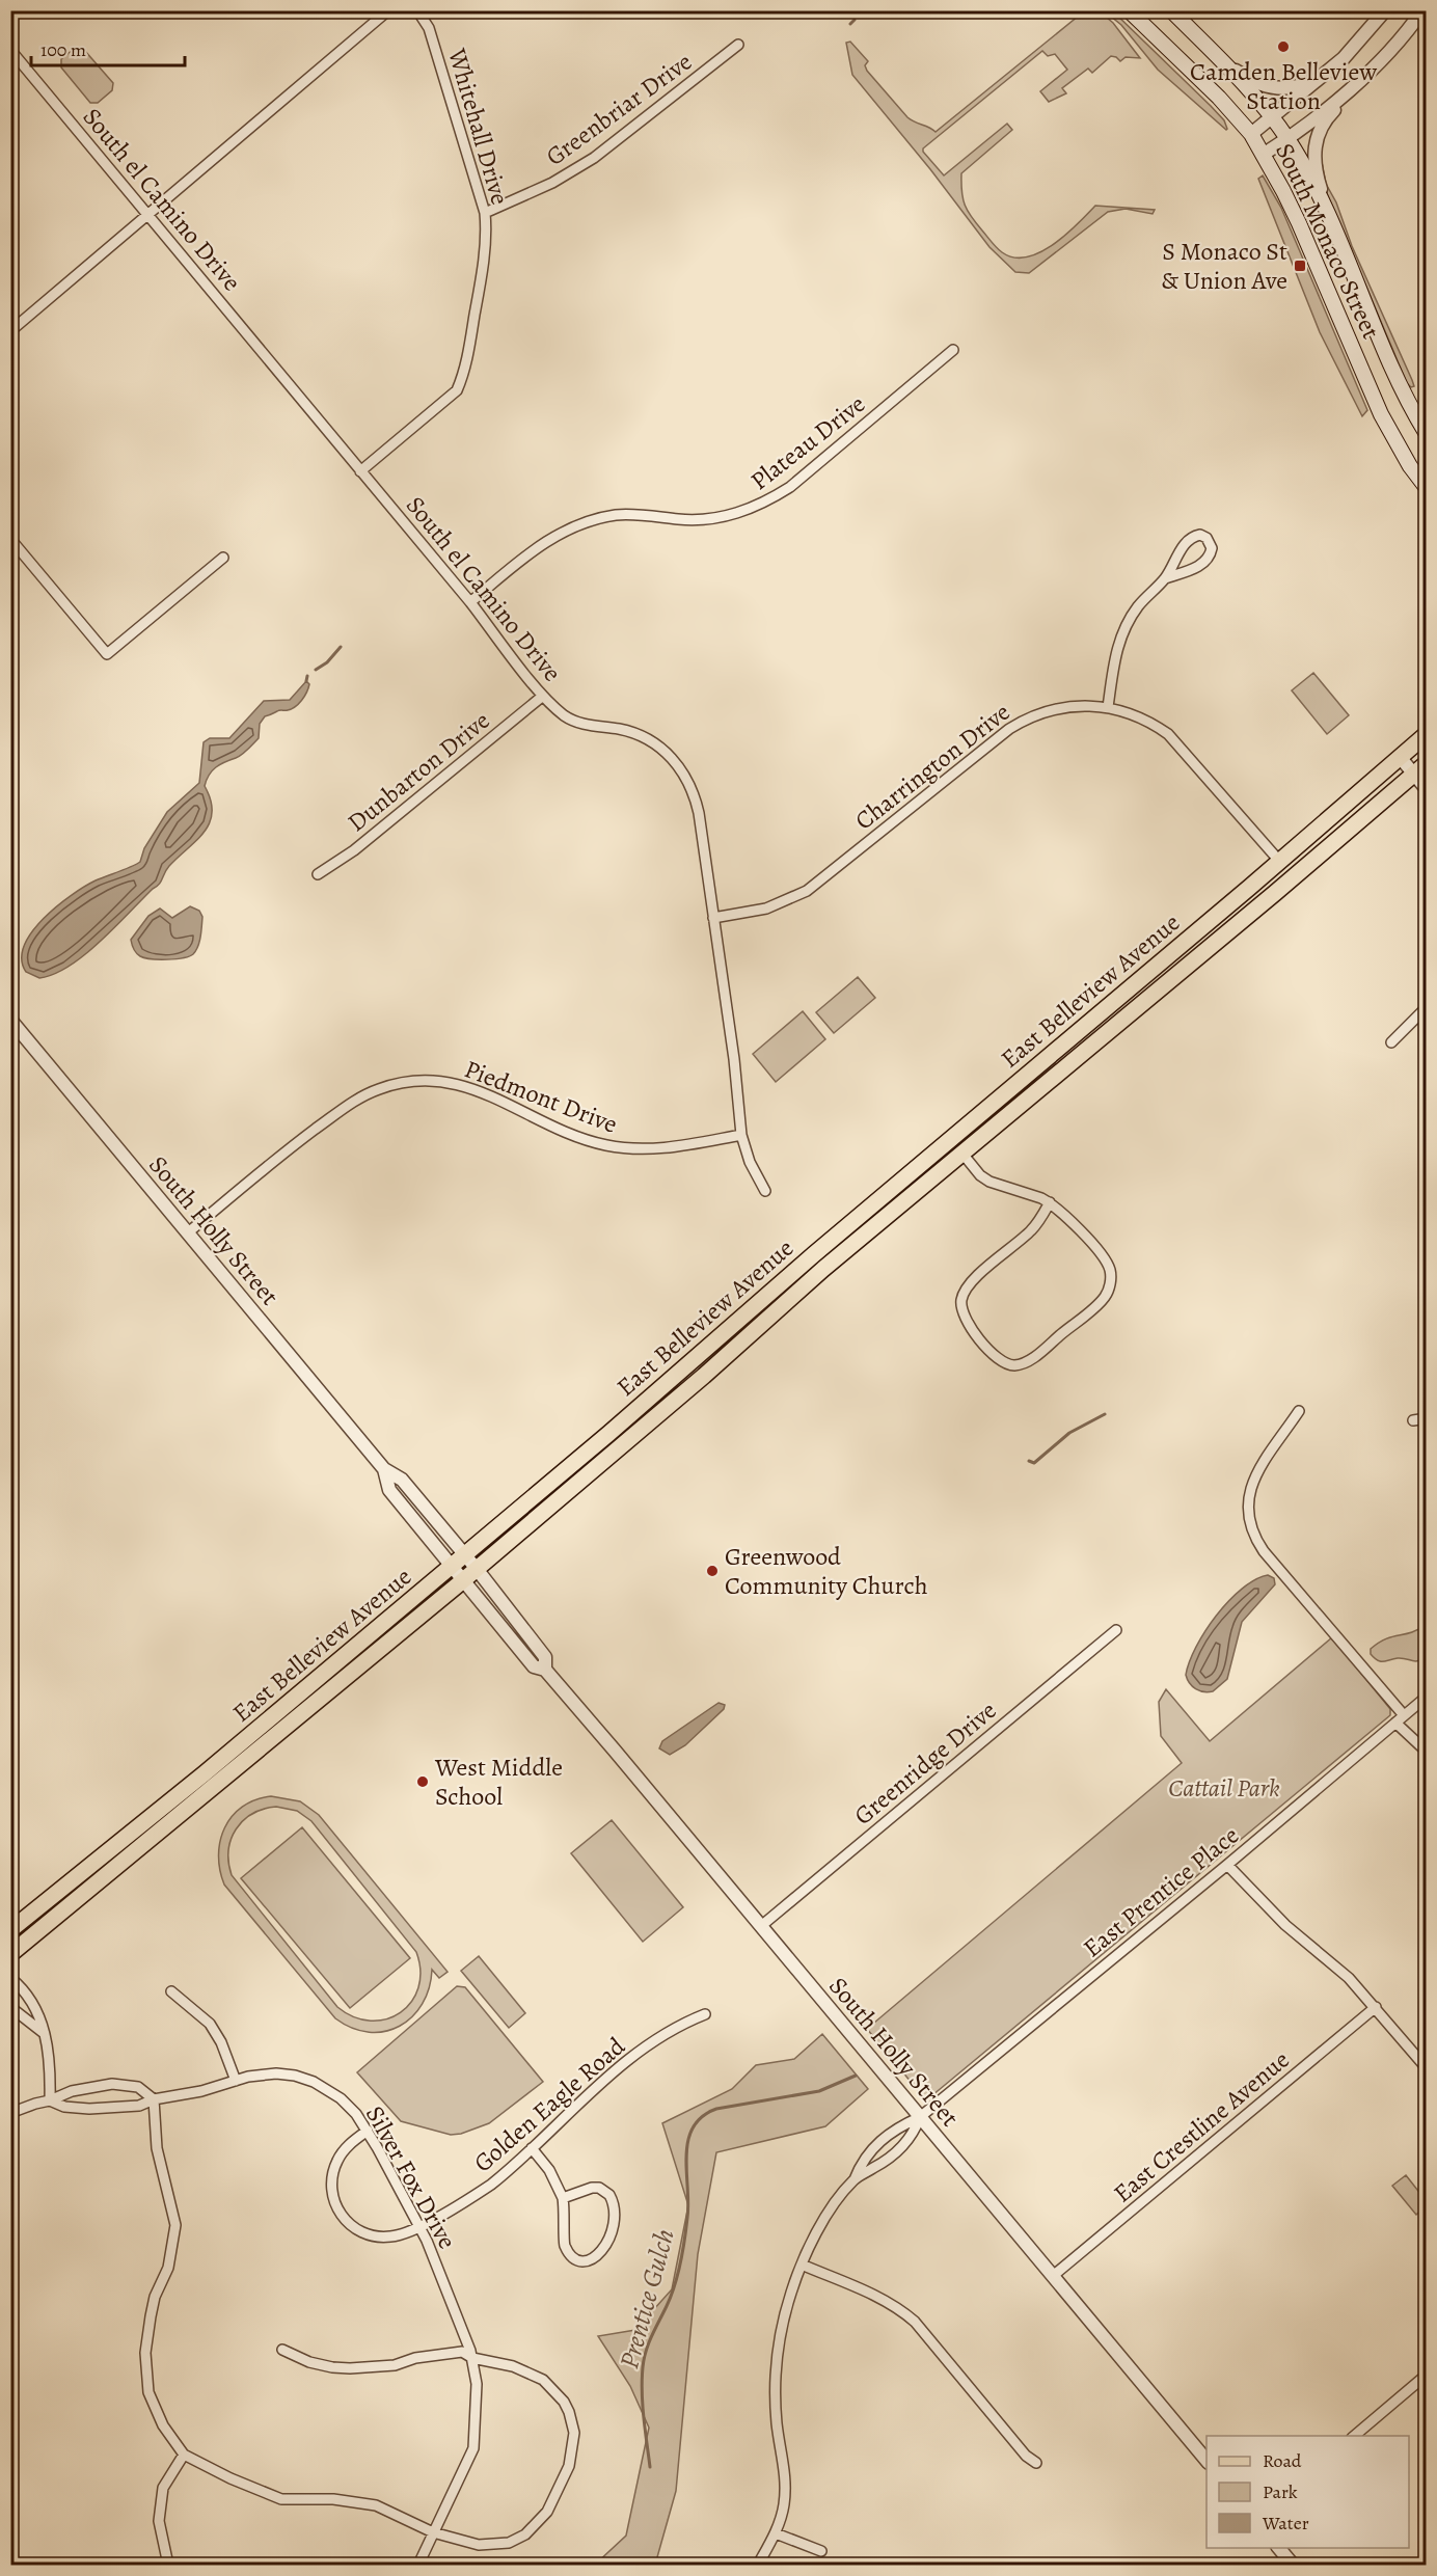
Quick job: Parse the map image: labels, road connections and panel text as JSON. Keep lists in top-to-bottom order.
{
  "streets": {
    "main road": ["South Monaco Street", "East Belleview Avenue"],
    "street": [
      "Greenbriar Drive",
      "Whitehall Drive",
      "South el Camino Drive",
      "Plateau Drive",
      "Charrington Drive",
      "Dunbarton Drive",
      "Piedmont Drive",
      "South Holly Street",
      "Greenridge Drive",
      "East Prentice Place",
      "Golden Eagle Road",
      "East Crestline Avenue",
      "Silver Fox Drive"
    ]
  },
  "crossings": [
    ["Greenbriar Drive", "Whitehall Drive"],
    ["Whitehall Drive", "South el Camino Drive"],
    ["South el Camino Drive", "Plateau Drive"],
    ["South el Camino Drive", "Charrington Drive"],
    ["South el Camino Drive", "Dunbarton Drive"],
    ["South el Camino Drive", "Piedmont Drive"],
    ["Charrington Drive", "East Belleview Avenue"],
    ["East Belleview Avenue", "South Holly Street"],
    ["Piedmont Drive", "South Holly Street"],
    ["South Holly Street", "Greenridge Drive"],
    ["South Holly Street", "East Prentice Place"],
    ["South Holly Street", "East Crestline Avenue"],
    ["Golden Eagle Road", "Silver Fox Drive"]
  ],
  "water": ["Prentice Gulch"],
  "parks": ["Cattail Park"],
  "places": {
    "other": ["Camden Belleview Station", "Greenwood Community Church", "West Middle School"],
    "transit": ["S Monaco St & Union Ave"]
  },
  "legend": ["Road", "Park", "Water"],
  "scale_bar": "100 m"
}
